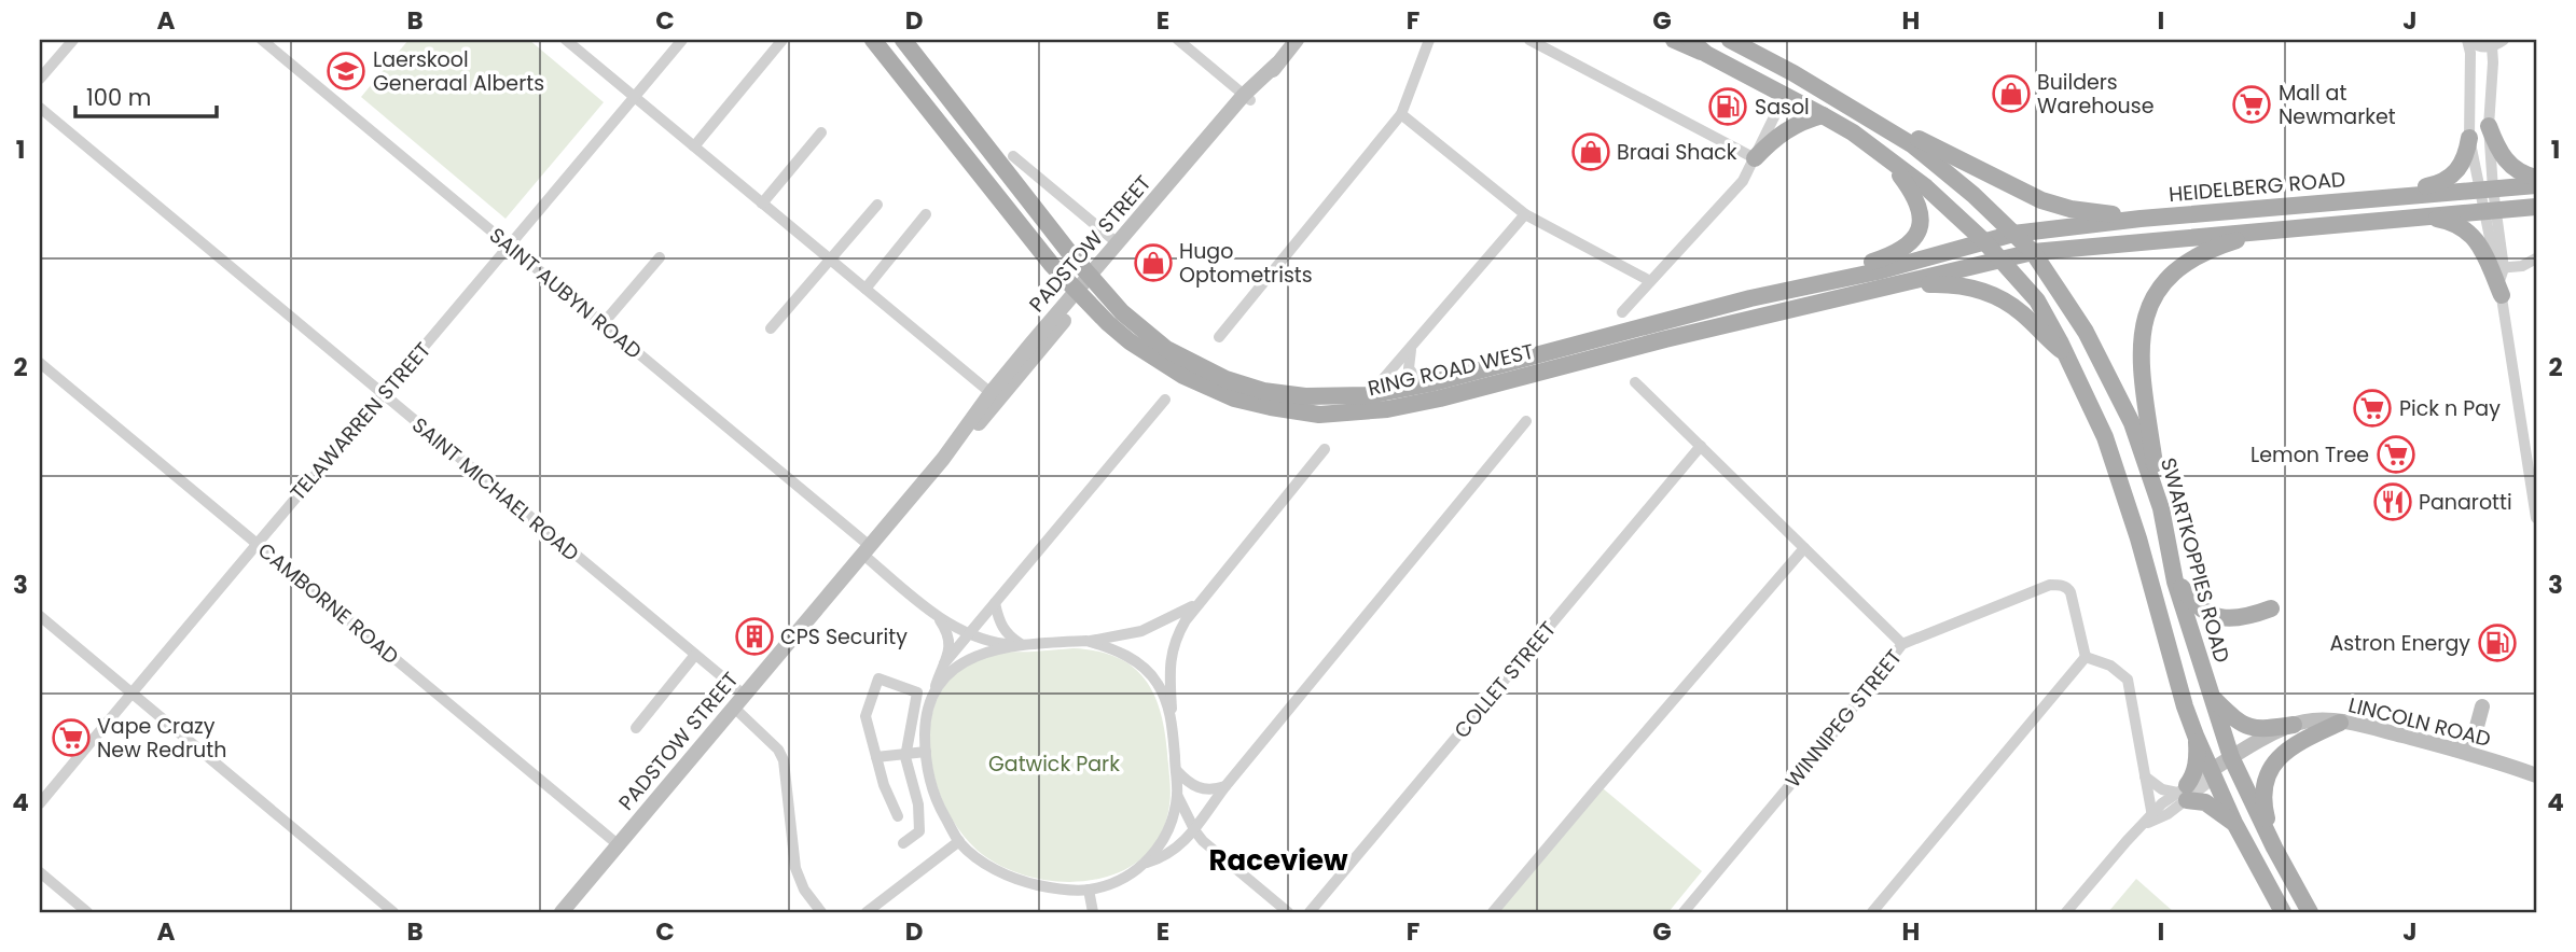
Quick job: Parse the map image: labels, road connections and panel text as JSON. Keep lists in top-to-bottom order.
{
  "streets": {
    "main road": ["HEIDELBERG ROAD", "RING ROAD WEST", "SWARTKOPPIES ROAD"],
    "street": [
      "PADSTOW STREET",
      "SAINT AUBYN ROAD",
      "TELAWARREN STREET",
      "SAINT MICHAEL ROAD",
      "CAMBORNE ROAD",
      "COLLET STREET",
      "WINNIPEG STREET",
      "LINCOLN ROAD"
    ]
  },
  "crossings": [
    ["HEIDELBERG ROAD", "RING ROAD WEST"],
    ["HEIDELBERG ROAD", "SWARTKOPPIES ROAD"],
    ["PADSTOW STREET", "SAINT AUBYN ROAD"],
    ["PADSTOW STREET", "RING ROAD WEST"],
    ["PADSTOW STREET", "SAINT MICHAEL ROAD"],
    ["PADSTOW STREET", "CAMBORNE ROAD"],
    ["SAINT AUBYN ROAD", "TELAWARREN STREET"],
    ["TELAWARREN STREET", "SAINT MICHAEL ROAD"],
    ["TELAWARREN STREET", "CAMBORNE ROAD"],
    ["SWARTKOPPIES ROAD", "LINCOLN ROAD"]
  ],
  "districts": ["Raceview"],
  "parks": ["Gatwick Park"],
  "places": {
    "school or university": ["Laerskool Generaal Alberts"],
    "shop": ["Builders Warehouse", "Braai Shack", "Hugo Optometrists"],
    "supermarket": [
      "Mall at Newmarket",
      "Pick n Pay",
      "Lemon Tree",
      "Vape Crazy New Redruth"
    ],
    "fuel station": ["Sasol", "Astron Energy"],
    "restaurant": ["Panarotti"],
    "building": ["CPS Security"]
  },
  "scale_bar": "100 m",
  "grid": {
    "columns": [
      "A",
      "B",
      "C",
      "D",
      "E",
      "F",
      "G",
      "H",
      "I",
      "J"
    ],
    "rows": [
      "1",
      "2",
      "3",
      "4"
    ]
  }
}
